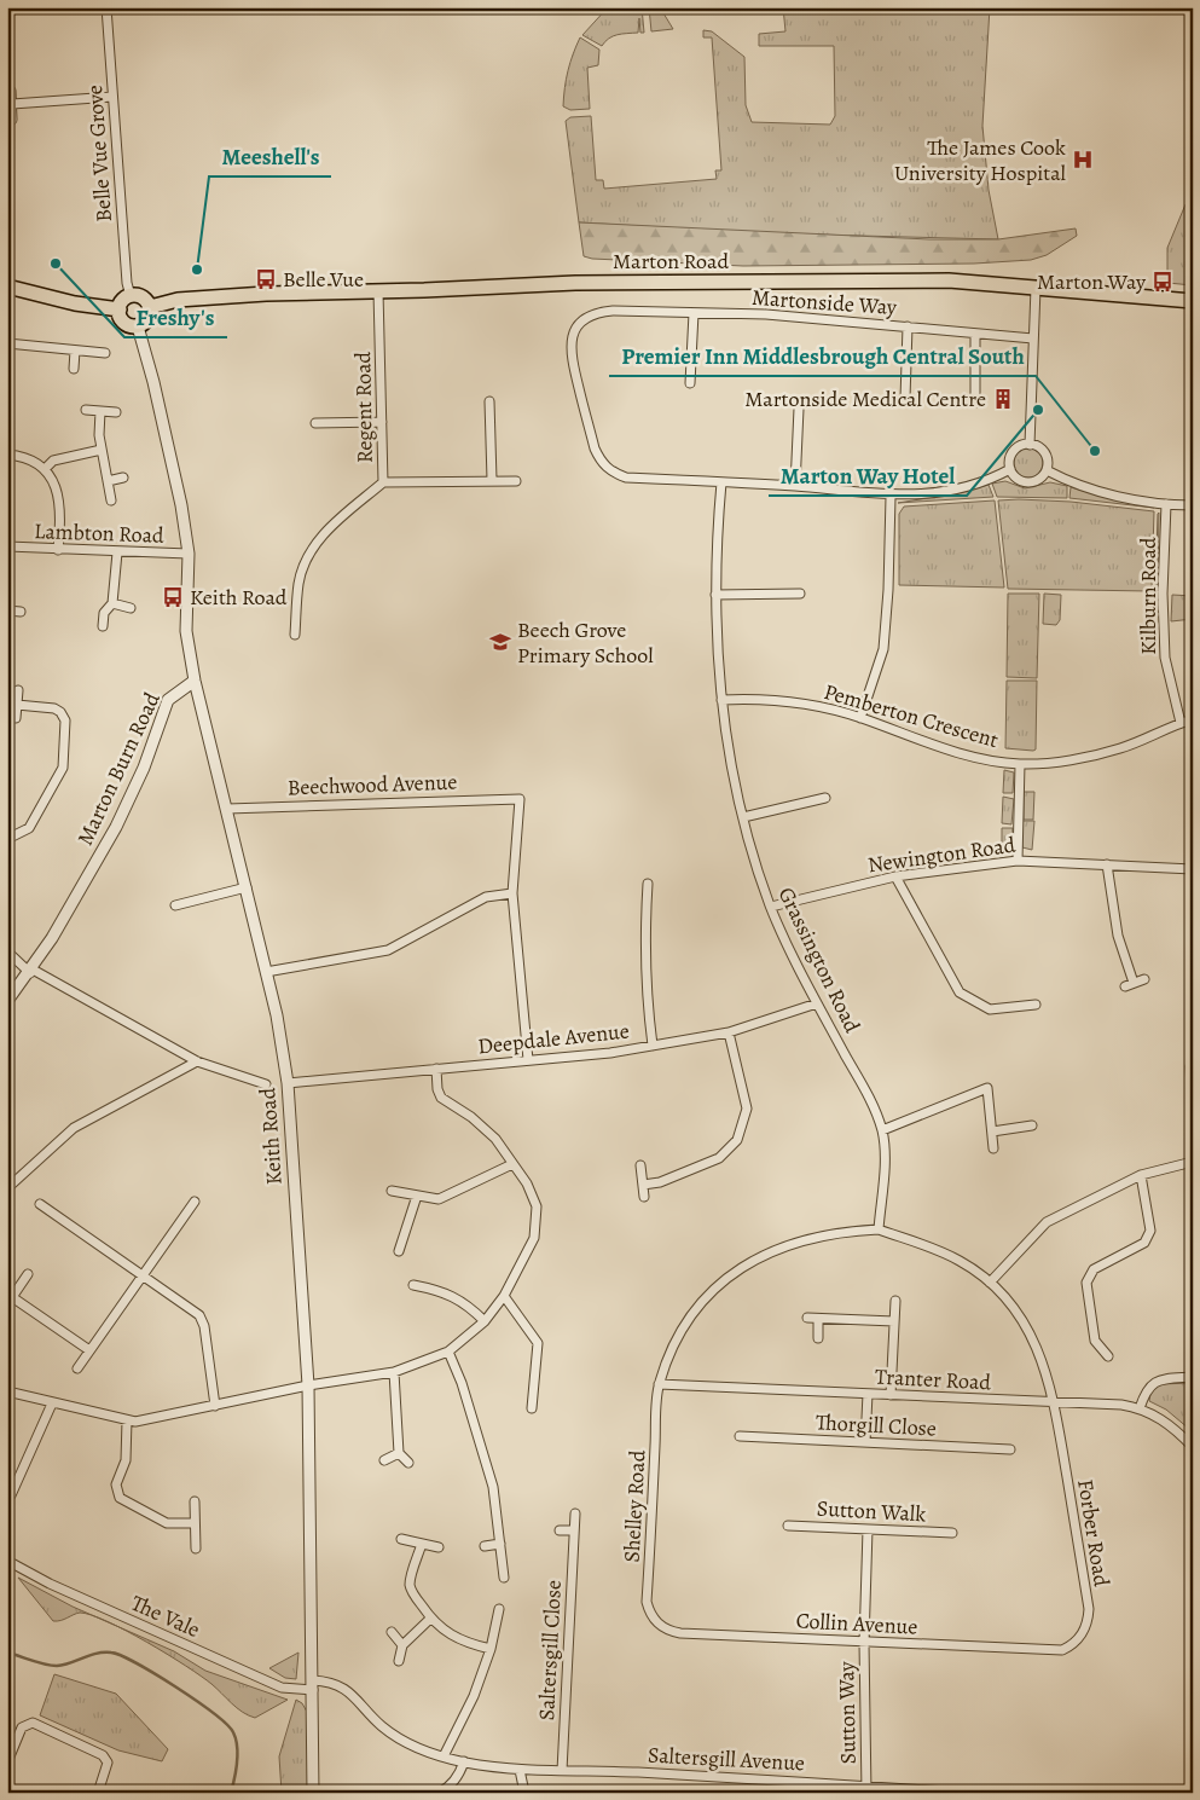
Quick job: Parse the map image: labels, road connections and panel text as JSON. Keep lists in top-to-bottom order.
{
  "streets": {
    "main road": ["Marton Road"],
    "street": [
      "Belle Vue Grove",
      "Martonside Way",
      "Regent Road",
      "Lambton Road",
      "Kilburn Road",
      "Pemberton Crescent",
      "Marton Burn Road",
      "Beechwood Avenue",
      "Newington Road",
      "Grassington Road",
      "Deepdale Avenue",
      "Keith Road",
      "Tranter Road",
      "Thorgill Close",
      "Shelley Road",
      "Sutton Walk",
      "Forber Road",
      "The Vale",
      "Collin Avenue",
      "Saltersgill Close",
      "Sutton Way",
      "Saltersgill Avenue"
    ]
  },
  "crossings": [
    ["Belle Vue Grove", "Marton Road"],
    ["Marton Road", "Regent Road"],
    ["Martonside Way", "Grassington Road"],
    ["Kilburn Road", "Pemberton Crescent"],
    ["Pemberton Crescent", "Grassington Road"],
    ["Marton Burn Road", "Keith Road"],
    ["Beechwood Avenue", "Keith Road"],
    ["Newington Road", "Grassington Road"],
    ["Grassington Road", "Deepdale Avenue"],
    ["Grassington Road", "Shelley Road"],
    ["Grassington Road", "Forber Road"],
    ["Deepdale Avenue", "Keith Road"],
    ["Keith Road", "The Vale"],
    ["Tranter Road", "Shelley Road"],
    ["Tranter Road", "Forber Road"],
    ["Shelley Road", "Forber Road"],
    ["Shelley Road", "Collin Avenue"],
    ["Sutton Walk", "Sutton Way"],
    ["Forber Road", "Collin Avenue"],
    ["The Vale", "Saltersgill Avenue"],
    ["Collin Avenue", "Sutton Way"],
    ["Saltersgill Close", "Saltersgill Avenue"],
    ["Sutton Way", "Saltersgill Avenue"]
  ],
  "places": {
    "hospital": ["The James Cook University Hospital"],
    "other": [
      "Freshy's",
      "Meeshell's",
      "Marton Way Hotel",
      "Premier Inn Middlesbrough Central South"
    ],
    "bus stop": ["Belle Vue", "Marton Way", "Keith Road"],
    "building": ["Martonside Medical Centre"],
    "school or university": ["Beech Grove Primary School"]
  }
}
